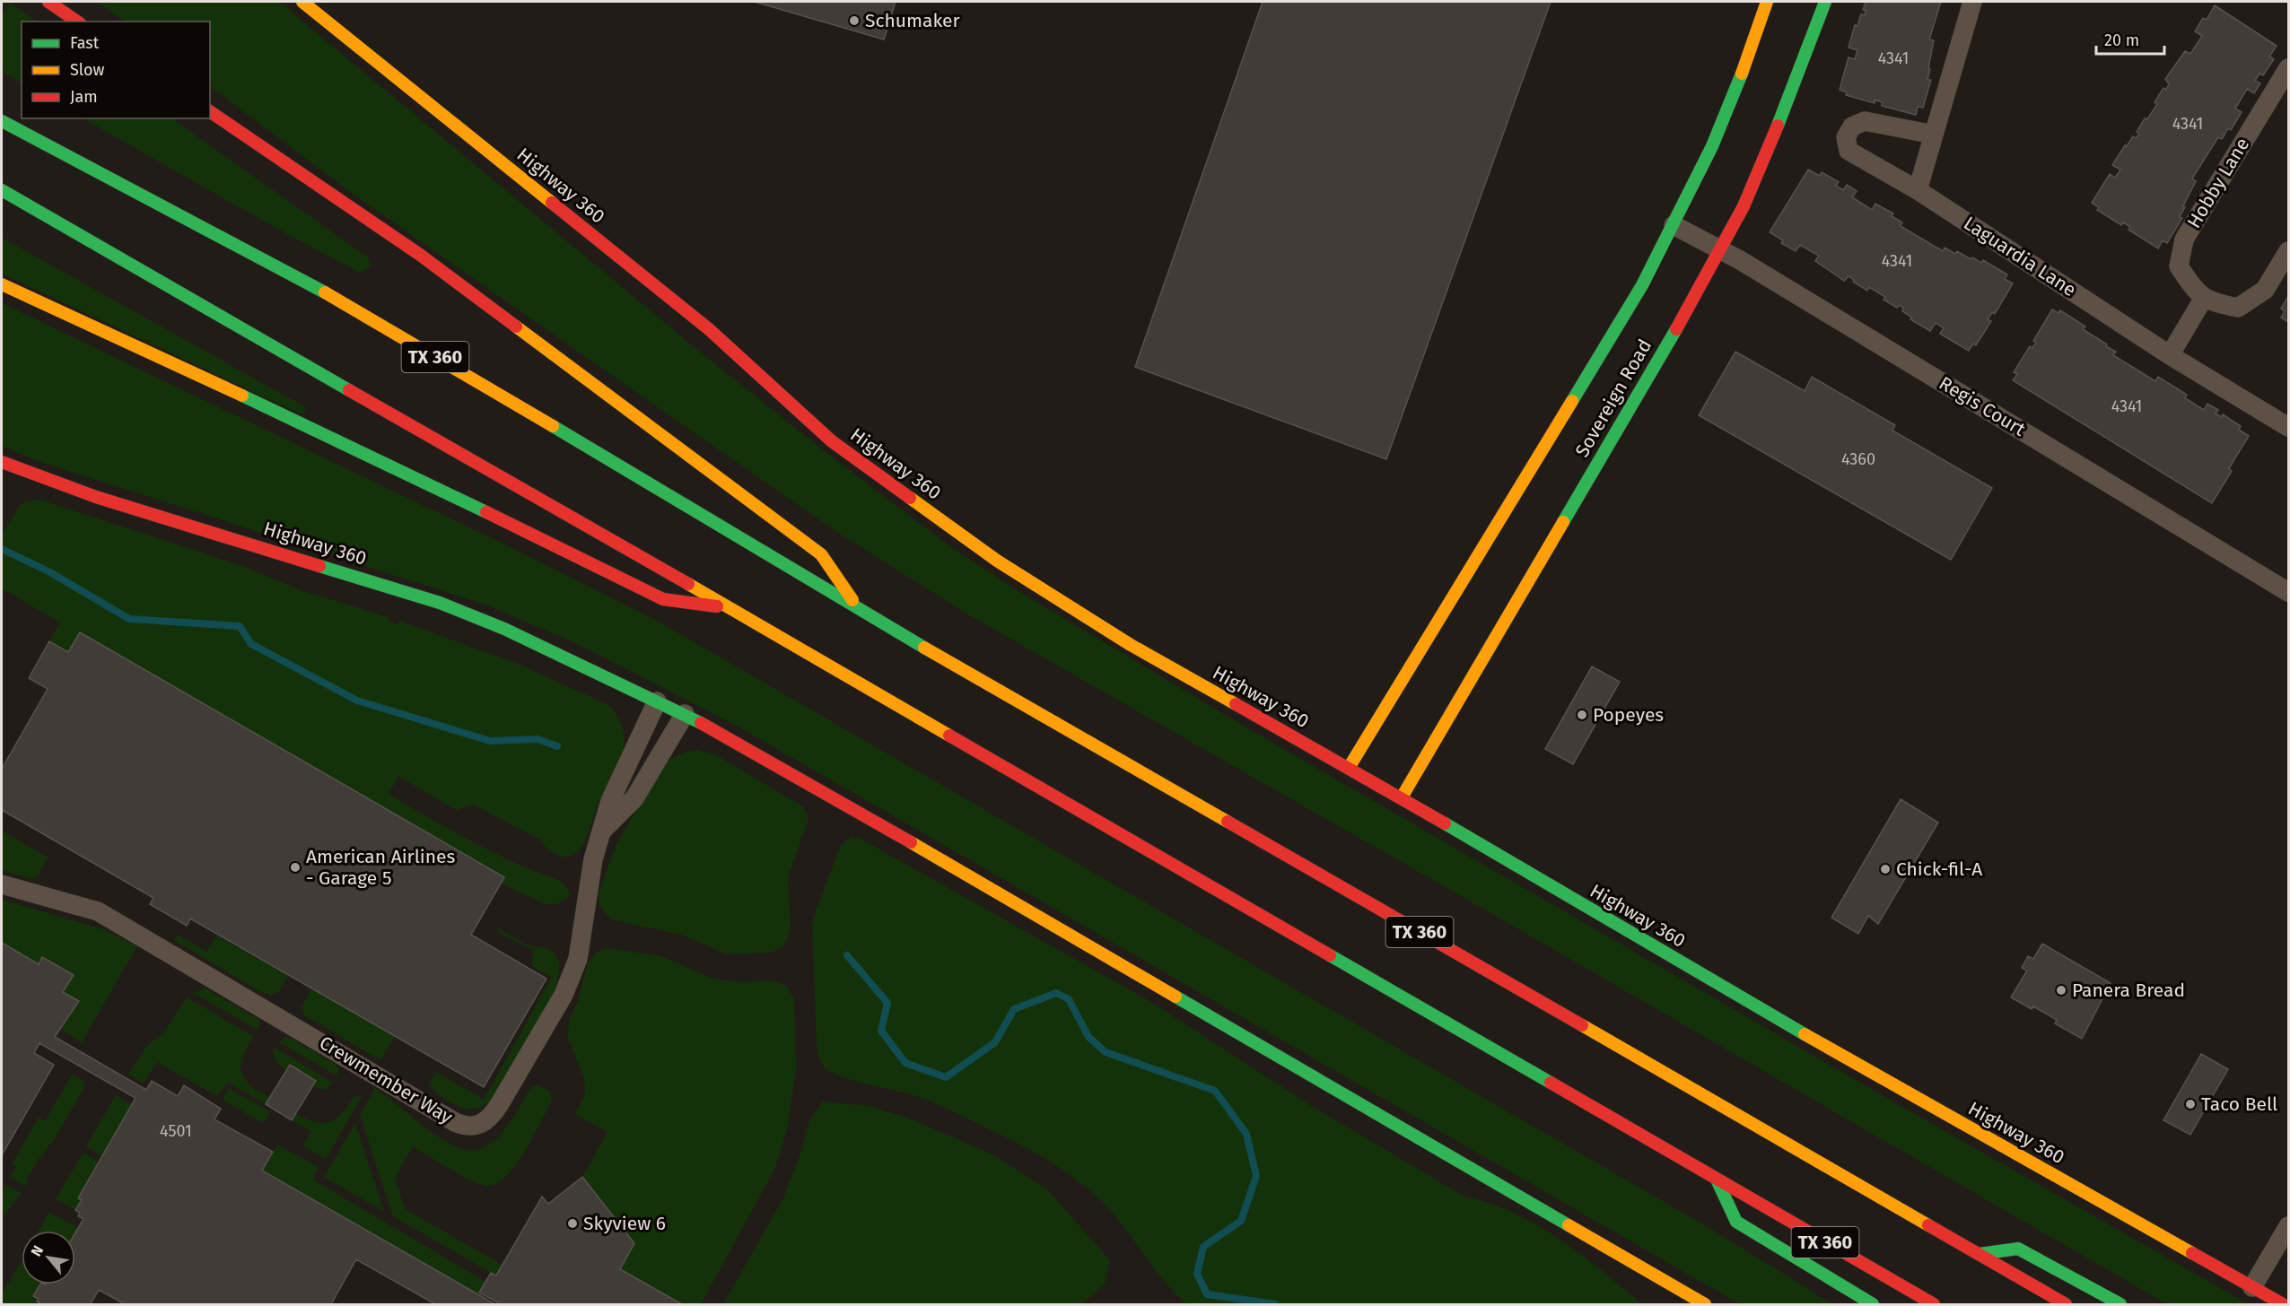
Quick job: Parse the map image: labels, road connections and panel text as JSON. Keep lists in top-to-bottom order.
{
  "streets": {
    "main road": ["Highway 360", "TX 360", "Sovereign Road"],
    "street": [
      "Hobby Lane",
      "Laguardia Lane",
      "Regis Court",
      "Crewmember Way"
    ]
  },
  "crossings": [
    ["Highway 360", "Sovereign Road"],
    ["Highway 360", "Crewmember Way"],
    ["Sovereign Road", "Regis Court"]
  ],
  "places": [
    "Schumaker",
    "Popeyes",
    "American Airlines - Garage 5",
    "Chick-fil-A",
    "Panera Bread",
    "Taco Bell",
    "Skyview 6"
  ],
  "house_numbers": [
    "4341",
    "4341",
    "4341",
    "4341",
    "4360",
    "4501"
  ],
  "legend": ["Fast", "Slow", "Jam"],
  "scale_bar": "20 m",
  "north": "top left"
}
